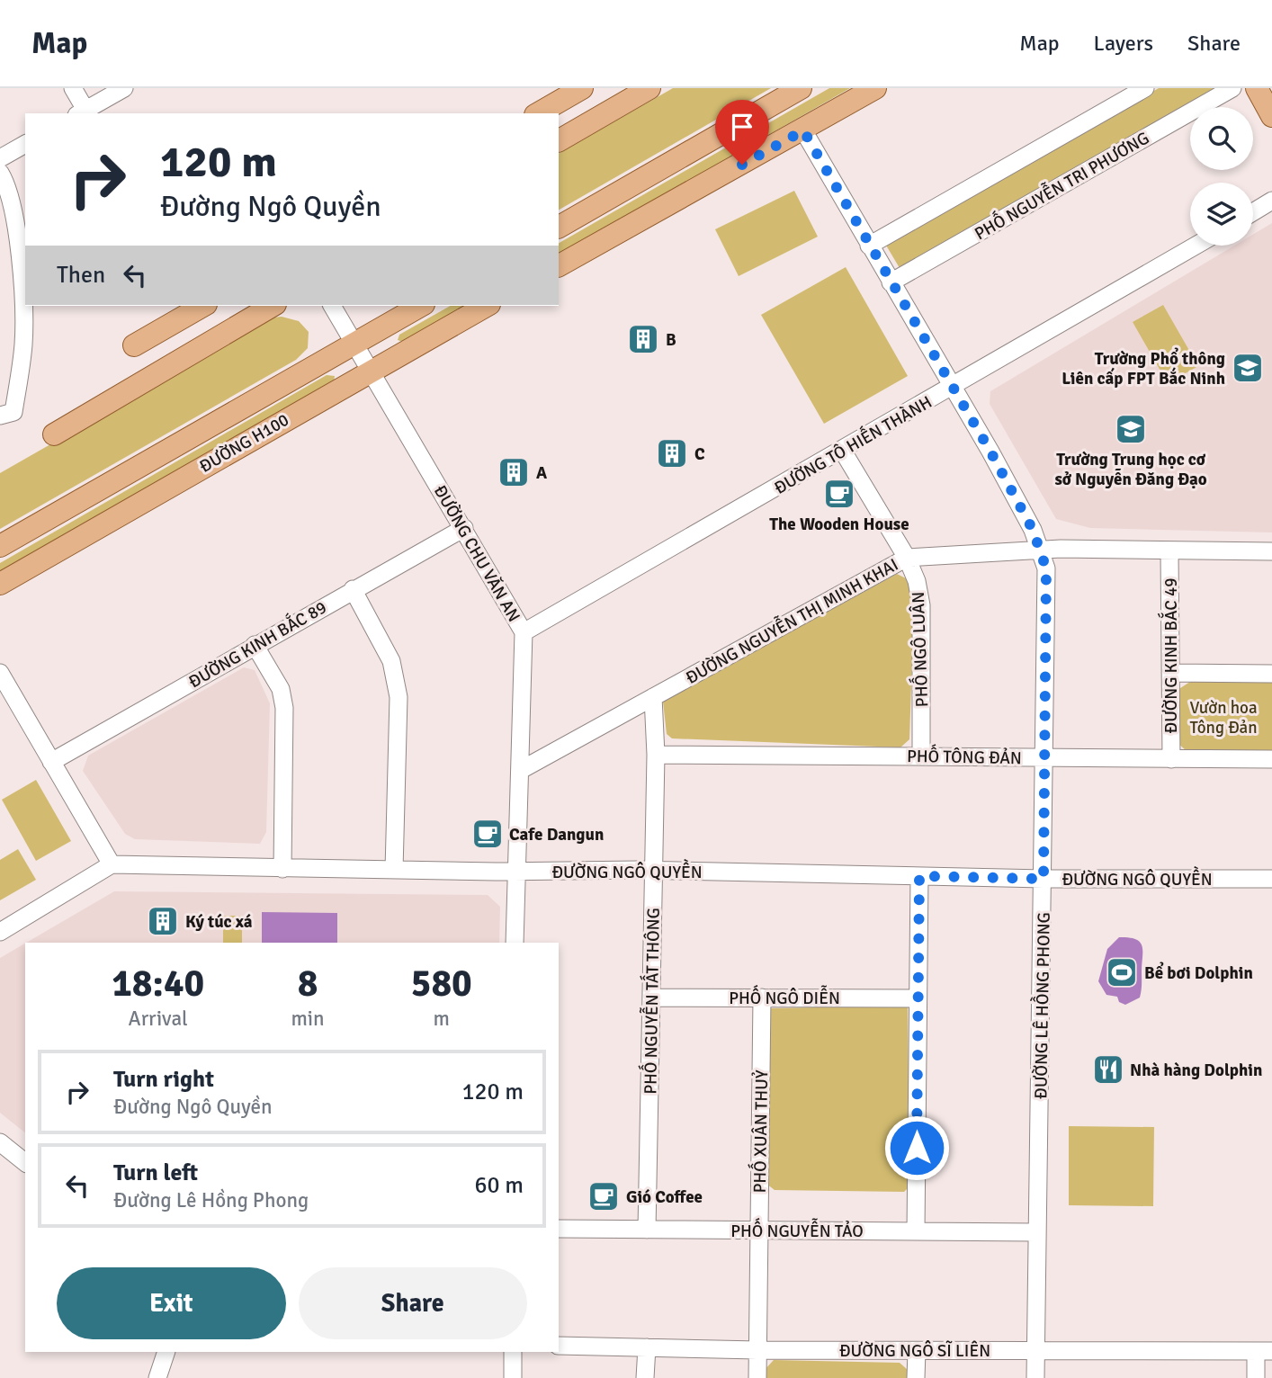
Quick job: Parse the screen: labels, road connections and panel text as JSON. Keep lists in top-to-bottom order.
{
  "streets": {
    "main road": ["ĐƯỜNG H100"],
    "street": [
      "PHỐ NGUYỄN TRI PHƯƠNG",
      "ĐƯỜNG TÔ HIẾN THÀNH",
      "ĐƯỜNG CHU VĂN AN",
      "ĐƯỜNG NGUYỄN THỊ MINH KHAI",
      "ĐƯỜNG KINH BẮC 89",
      "PHỐ NGÔ LUÂN",
      "ĐƯỜNG KINH BẮC 49",
      "PHỐ TÔNG ĐẢN",
      "ĐƯỜNG NGÔ QUYỀN",
      "PHỐ NGÔ DIỄN",
      "PHỐ NGUYỄN TẤT THÔNG",
      "ĐƯỜNG LÊ HỒNG PHONG",
      "PHỐ XUÂN THUỶ",
      "PHỐ NGUYỄN TẢO",
      "ĐƯỜNG NGÔ SĨ LIÊN"
    ]
  },
  "crossings": [
    ["PHỐ NGUYỄN TRI PHƯƠNG", "ĐƯỜNG LÊ HỒNG PHONG"],
    ["ĐƯỜNG H100", "ĐƯỜNG CHU VĂN AN"],
    ["ĐƯỜNG TÔ HIẾN THÀNH", "ĐƯỜNG CHU VĂN AN"],
    ["ĐƯỜNG TÔ HIẾN THÀNH", "PHỐ NGÔ LUÂN"],
    ["ĐƯỜNG TÔ HIẾN THÀNH", "ĐƯỜNG LÊ HỒNG PHONG"],
    ["ĐƯỜNG CHU VĂN AN", "ĐƯỜNG NGUYỄN THỊ MINH KHAI"],
    ["ĐƯỜNG CHU VĂN AN", "ĐƯỜNG KINH BẮC 89"],
    ["ĐƯỜNG CHU VĂN AN", "ĐƯỜNG NGÔ QUYỀN"],
    ["ĐƯỜNG NGUYỄN THỊ MINH KHAI", "PHỐ NGÔ LUÂN"],
    ["ĐƯỜNG NGUYỄN THỊ MINH KHAI", "ĐƯỜNG KINH BẮC 49"],
    ["ĐƯỜNG NGUYỄN THỊ MINH KHAI", "PHỐ NGUYỄN TẤT THÔNG"],
    ["ĐƯỜNG NGUYỄN THỊ MINH KHAI", "ĐƯỜNG LÊ HỒNG PHONG"],
    ["PHỐ NGÔ LUÂN", "PHỐ TÔNG ĐẢN"],
    ["ĐƯỜNG KINH BẮC 49", "PHỐ TÔNG ĐẢN"],
    ["PHỐ TÔNG ĐẢN", "PHỐ NGUYỄN TẤT THÔNG"],
    ["PHỐ TÔNG ĐẢN", "ĐƯỜNG LÊ HỒNG PHONG"],
    ["ĐƯỜNG NGÔ QUYỀN", "PHỐ NGUYỄN TẤT THÔNG"],
    ["ĐƯỜNG NGÔ QUYỀN", "ĐƯỜNG LÊ HỒNG PHONG"],
    ["PHỐ NGÔ DIỄN", "PHỐ NGUYỄN TẤT THÔNG"],
    ["PHỐ NGÔ DIỄN", "PHỐ XUÂN THUỶ"],
    ["PHỐ NGUYỄN TẤT THÔNG", "PHỐ NGUYỄN TẢO"],
    ["ĐƯỜNG LÊ HỒNG PHONG", "PHỐ NGUYỄN TẢO"],
    ["ĐƯỜNG LÊ HỒNG PHONG", "ĐƯỜNG NGÔ SĨ LIÊN"],
    ["PHỐ XUÂN THUỶ", "PHỐ NGUYỄN TẢO"],
    ["PHỐ XUÂN THUỶ", "ĐƯỜNG NGÔ SĨ LIÊN"]
  ],
  "parks": ["Vườn hoa Tông Đản"],
  "places": {
    "building": [
      "B",
      "C",
      "A",
      "Ký túc xá"
    ],
    "school or university": ["Trường Phổ thông Liên cấp FPT Bắc Ninh", "Trường Trung học cơ sở Nguyễn Đăng Đạo"],
    "cafe": ["The Wooden House", "Cafe Dangun", "Gió Coffee"],
    "sports": ["Bể bơi Dolphin"],
    "restaurant": ["Nhà hàng Dolphin"]
  },
  "page": {
    "header": "Map",
    "nav": ["Map", "Layers", "Share"],
    "turn": ["120 m", "Đường Ngô Quyền"],
    "then": "Then",
    "eta": [
      "18:40",
      "Arrival",
      "8",
      "min",
      "580",
      "m"
    ],
    "list": [
      {
        "name": "Turn right",
        "note": "Đường Ngô Quyền",
        "value": "120 m"
      },
      {
        "name": "Turn left",
        "note": "Đường Lê Hồng Phong",
        "value": "60 m"
      }
    ],
    "buttons": ["Exit", "Share"]
  }
}
